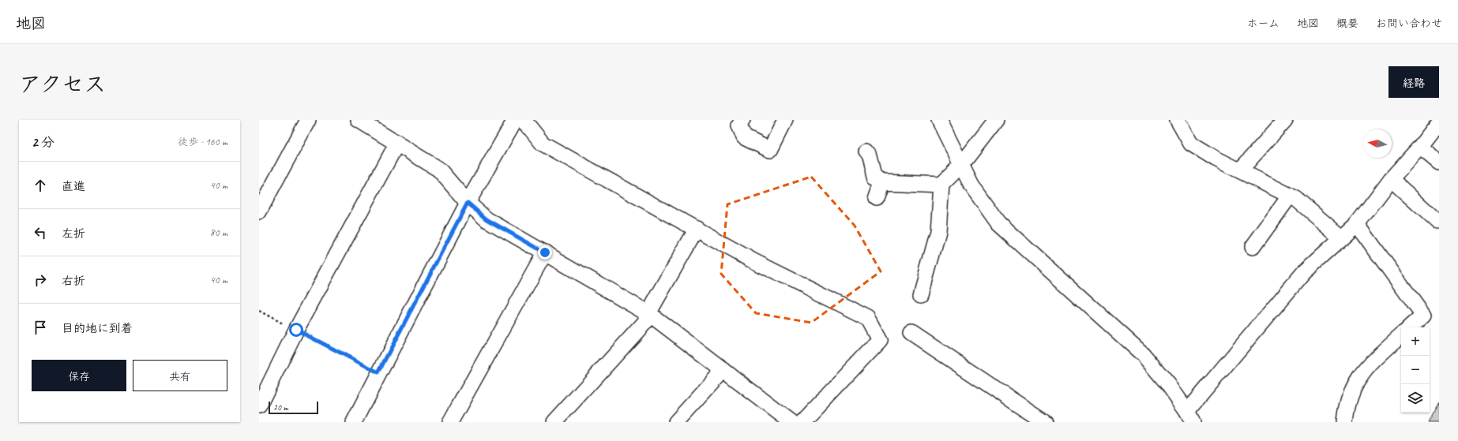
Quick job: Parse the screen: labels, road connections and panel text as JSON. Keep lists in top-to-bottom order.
{
  "scale_bar": "20 m",
  "north": "left",
  "page": {
    "header": "地図",
    "nav": [
      "ホーム",
      "地図",
      "概要",
      "お問い合わせ"
    ],
    "title": "アクセス",
    "buttons": [
      "経路",
      ["保存", "共有"]
    ],
    "heading": ["2 分", "徒歩 · 160 m"],
    "list": [
      ["直進", "40 m"],
      ["左折", "80 m"],
      ["右折", "40 m"],
      "目的地に到着"
    ],
    "map_buttons": ["+", "−"],
    "scale": "20 m"
  }
}
